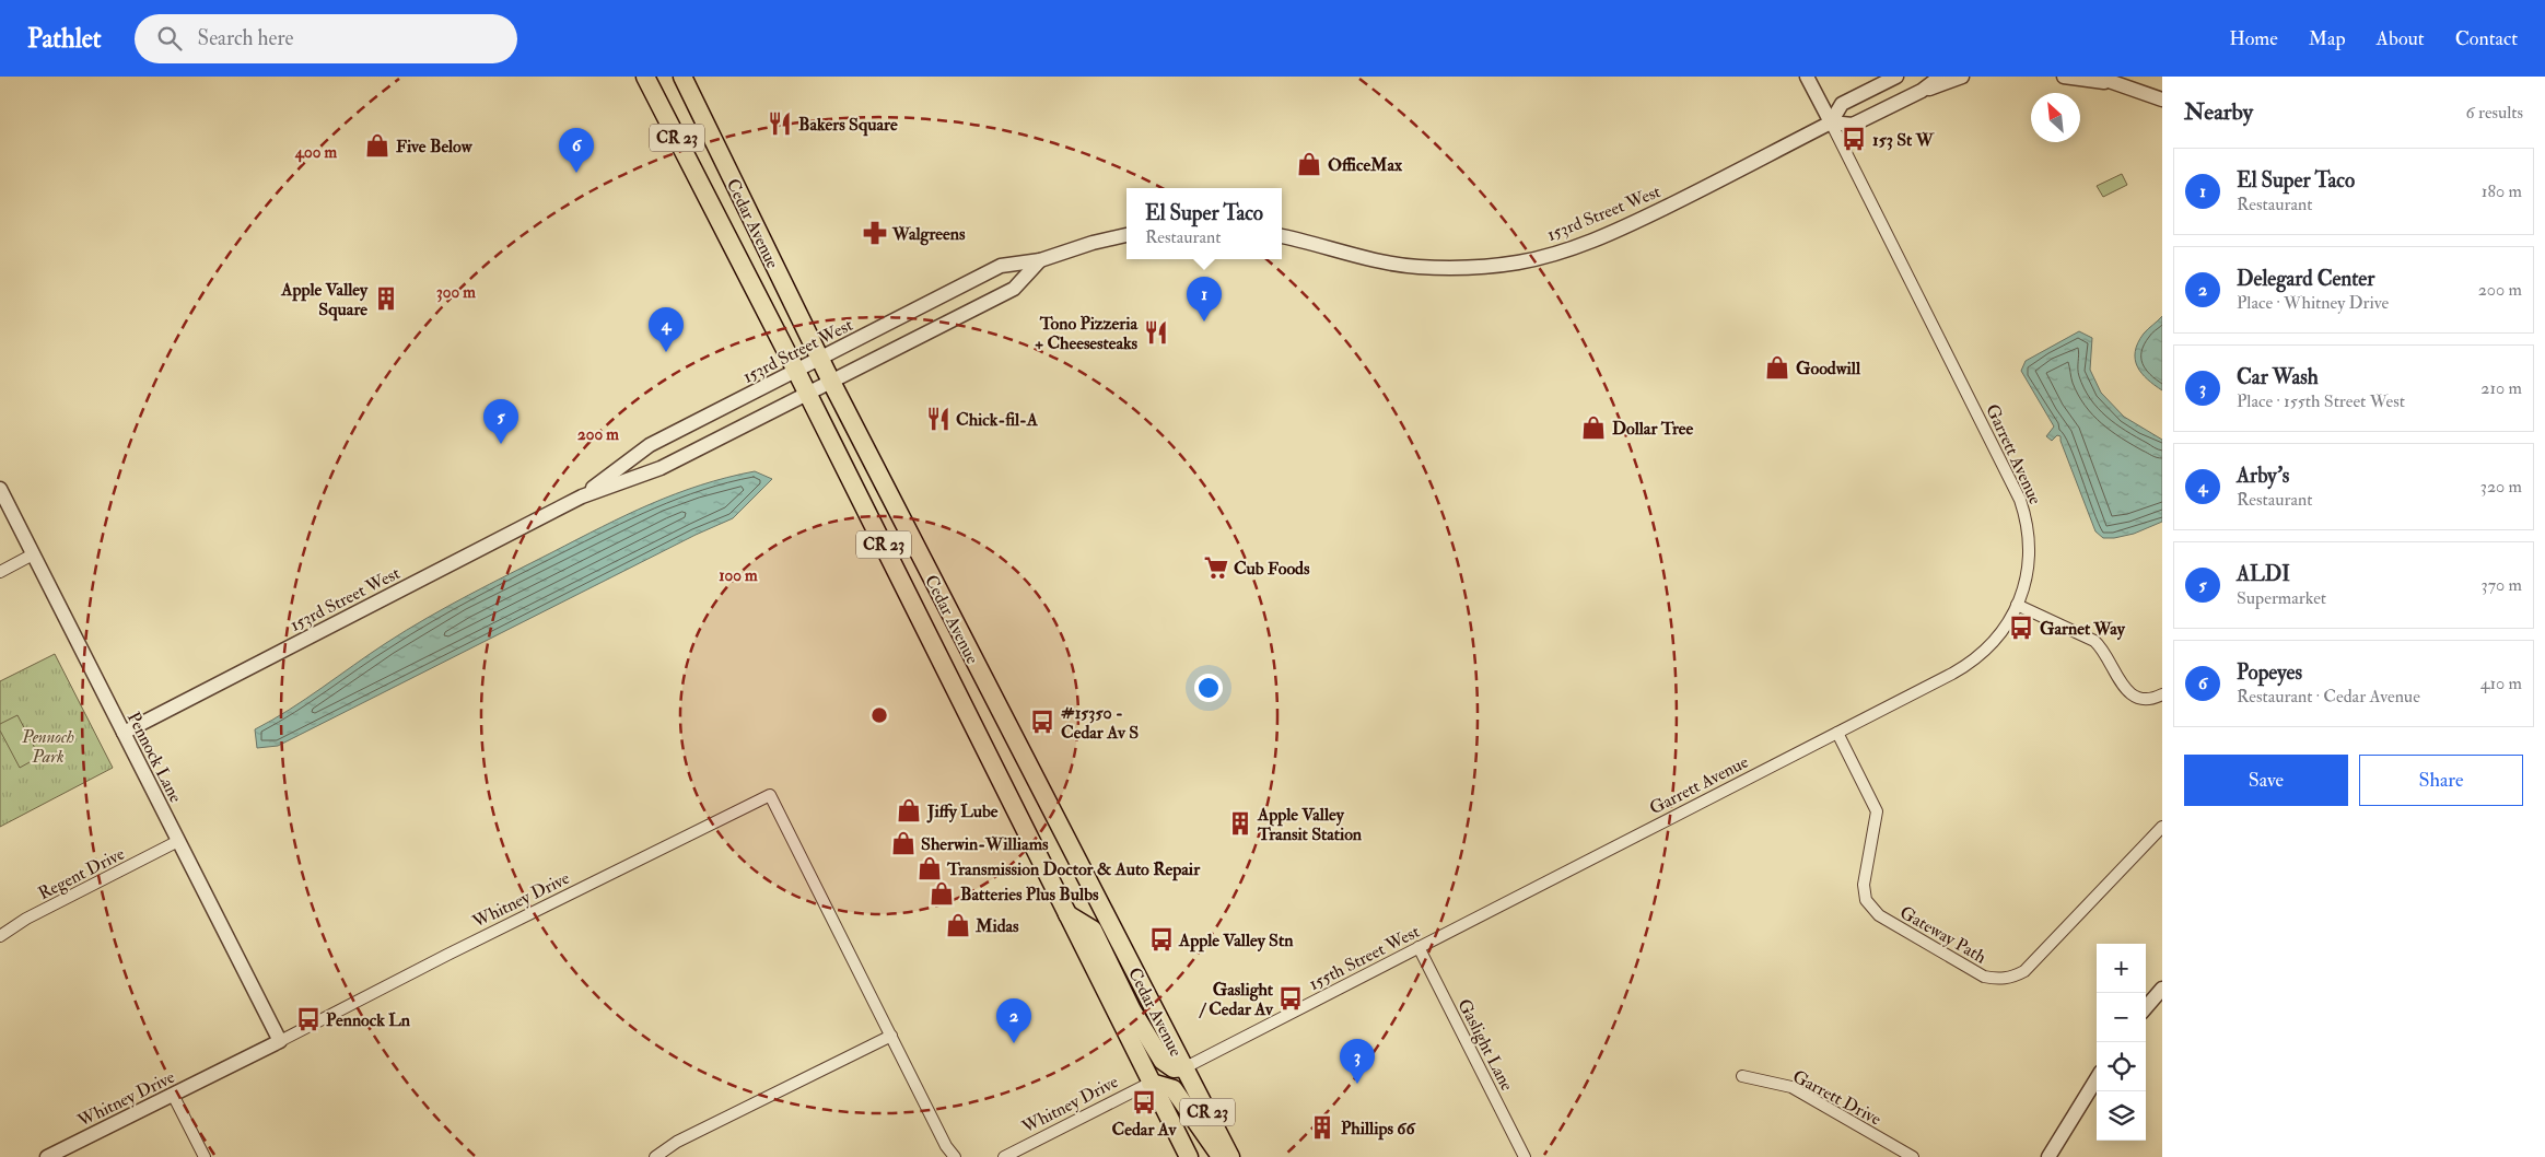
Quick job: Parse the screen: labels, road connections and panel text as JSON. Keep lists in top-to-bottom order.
{
  "streets": {
    "main road": ["CR 23", "Cedar Avenue"],
    "street": [
      "153rd Street West",
      "Garrett Avenue",
      "Pennock Lane",
      "Regent Drive",
      "Whitney Drive",
      "Gateway Path",
      "155th Street West",
      "Gaslight Lane",
      "Garrett Drive"
    ]
  },
  "crossings": [
    ["153rd Street West", "Cedar Avenue"],
    ["153rd Street West", "Garrett Avenue"],
    ["153rd Street West", "Pennock Lane"],
    ["Cedar Avenue", "Whitney Drive"],
    ["Cedar Avenue", "155th Street West"],
    ["Garrett Avenue", "Gateway Path"],
    ["Garrett Avenue", "155th Street West"],
    ["Pennock Lane", "Regent Drive"],
    ["Pennock Lane", "Whitney Drive"],
    ["155th Street West", "Gaslight Lane"]
  ],
  "parks": ["Pennoch Park"],
  "places": {
    "restaurant": ["Bakers Square", "Tono Pizzeria + Cheesesteaks", "Chick-fil-A"],
    "bus stop": [
      "153 St W",
      "Garnet Way",
      "#15350 - Cedar Av S",
      "Apple Valley Stn",
      "Gaslight / Cedar Av",
      "Pennock Ln",
      "Cedar Av"
    ],
    "shop": [
      "Five Below",
      "OfficeMax",
      "Goodwill",
      "Dollar Tree",
      "Jiffy Lube",
      "Sherwin-Williams",
      "Transmission Doctor & Auto Repair",
      "Batteries Plus Bulbs",
      "Midas"
    ],
    "pharmacy": ["Walgreens"],
    "building": ["Apple Valley Square", "Apple Valley Transit Station", "Phillips 66"],
    "supermarket": ["Cub Foods"]
  },
  "north": "top left",
  "page": {
    "header": "Pathlet",
    "search": "Search here",
    "nav": [
      "Home",
      "Map",
      "About",
      "Contact"
    ],
    "heading": ["Nearby", "6 results"],
    "pins": [
      "6",
      "1",
      "4",
      "5",
      "2",
      "3"
    ],
    "list": [
      {
        "mark": "1",
        "name": "El Super Taco",
        "note": "Restaurant",
        "value": "180 m"
      },
      {
        "mark": "2",
        "name": "Delegard Center",
        "note": "Place · Whitney Drive",
        "value": "200 m"
      },
      {
        "mark": "3",
        "name": "Car Wash",
        "note": "Place · 155th Street West",
        "value": "210 m"
      },
      {
        "mark": "4",
        "name": "Arby's",
        "note": "Restaurant",
        "value": "320 m"
      },
      {
        "mark": "5",
        "name": "ALDI",
        "note": "Supermarket",
        "value": "370 m"
      },
      {
        "mark": "6",
        "name": "Popeyes",
        "note": "Restaurant · Cedar Avenue",
        "value": "410 m"
      }
    ],
    "popup": ["El Super Taco", "Restaurant"],
    "buttons": ["Save", "Share"],
    "map_buttons": ["+", "−"]
  },
  "rings": [
    "400 m",
    "300 m",
    "200 m",
    "100 m"
  ]
}
